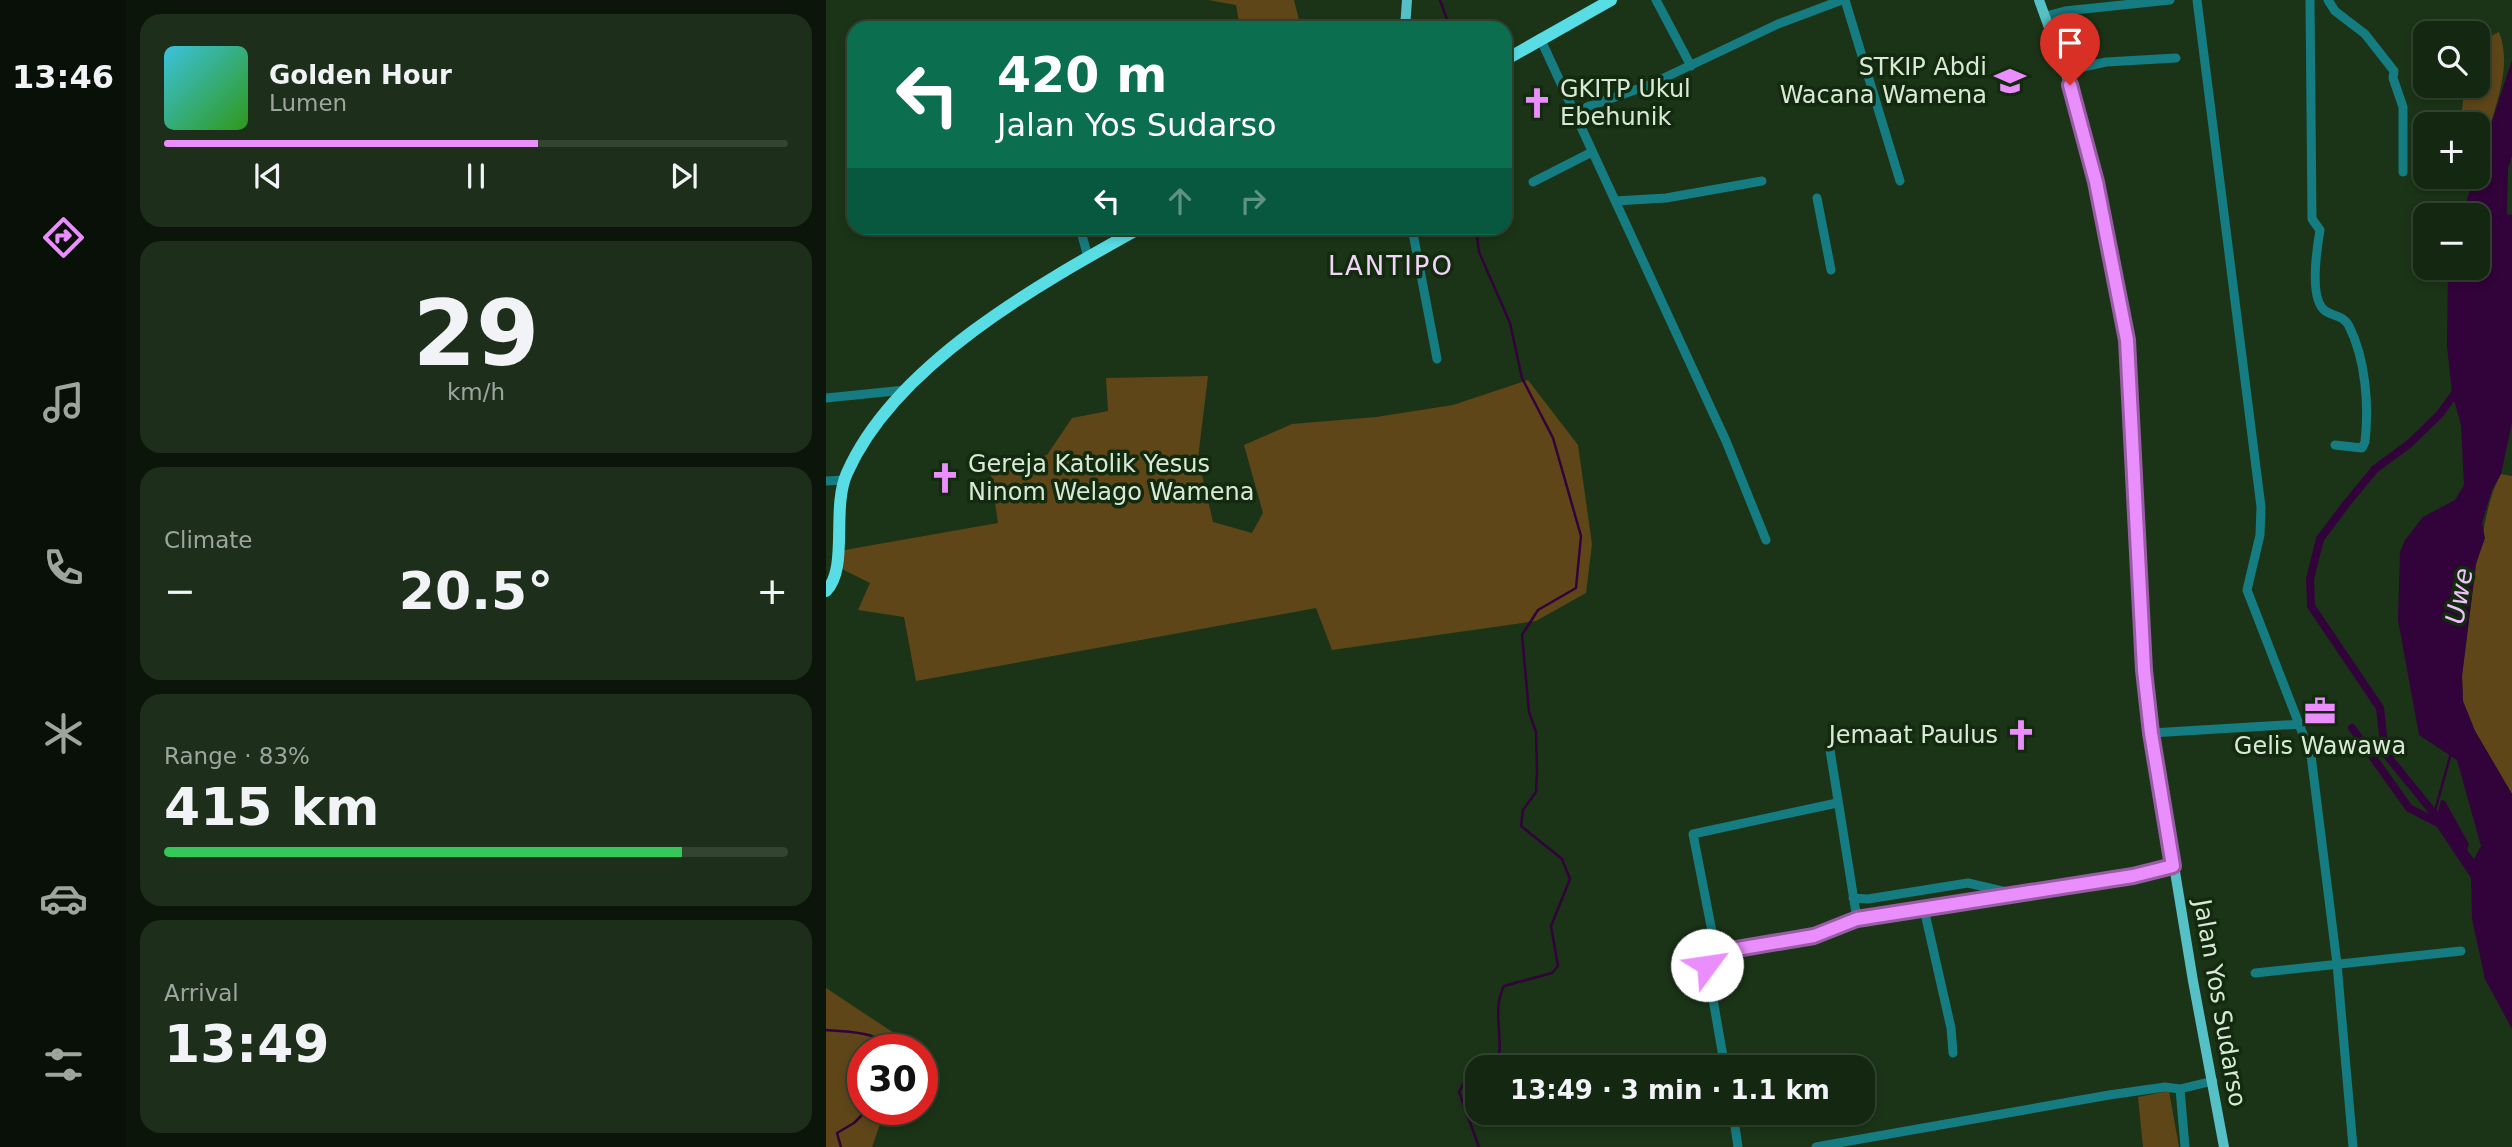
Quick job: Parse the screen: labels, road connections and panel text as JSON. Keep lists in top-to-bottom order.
{
  "streets": {
    "main road": ["Jalan Yos Sudarso"]
  },
  "districts": ["LANTIPO"],
  "water": ["Uwe"],
  "places": {
    "school or university": ["STKIP Abdi Wacana Wamena"],
    "church": ["GKITP Ukul Ebehunik", "Gereja Katolik Yesus Ninom Welago Wamena", "Jemaat Paulus"],
    "office": ["Gelis Wawawa"]
  },
  "page": {
    "tabs": "13:46",
    "map_buttons": ["+", "−"],
    "turn": ["420 m", "Jalan Yos Sudarso"],
    "song": ["Golden Hour", "Lumen"],
    "tile": [
      ["29", "km/h"],
      "Climate",
      ["Range · 83%", "415 km"],
      ["Arrival", "13:49"]
    ],
    "heat": ["−", "20.5°", "+"],
    "limit": "30",
    "trip": "13:49 · 3 min · 1.1 km"
  }
}
